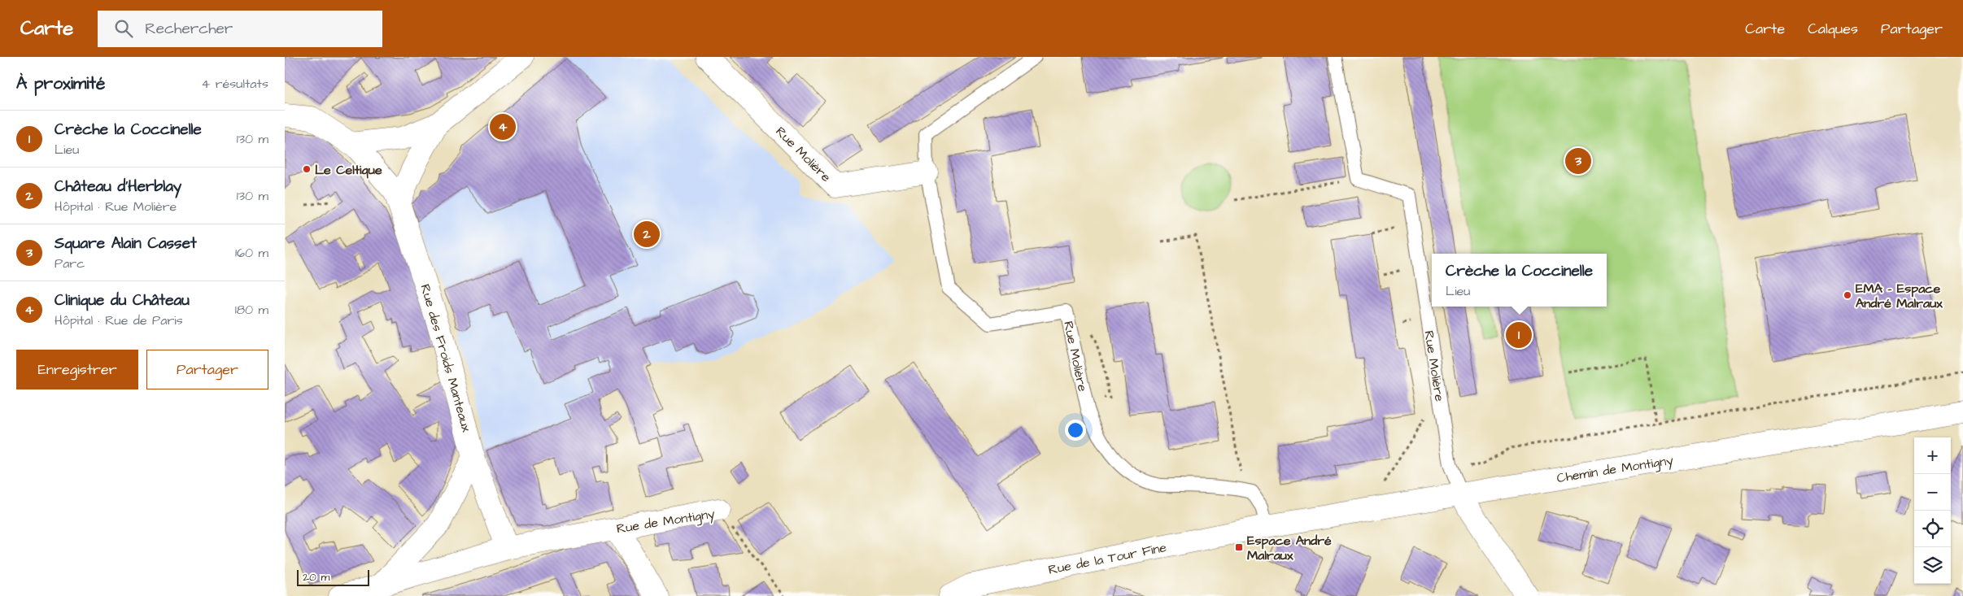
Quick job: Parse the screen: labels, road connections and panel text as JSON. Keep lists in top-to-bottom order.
{
  "streets": {
    "street": [
      "Rue Molière",
      "Rue des Froids Manteaux",
      "Chemin de Montigny",
      "Rue de Montigny",
      "Rue de la Tour Fine"
    ]
  },
  "crossings": [
    ["Rue Molière", "Chemin de Montigny"],
    ["Rue des Froids Manteaux", "Rue de Montigny"],
    ["Chemin de Montigny", "Rue de la Tour Fine"]
  ],
  "places": {
    "other": ["Le Celtique", "EMA - Espace André Malraux"],
    "transit": ["Espace André Malraux"]
  },
  "scale_bar": "20 m",
  "page": {
    "header": "Carte",
    "search": "Rechercher",
    "nav": ["Carte", "Calques", "Partager"],
    "heading": ["À proximité", "4 résultats"],
    "list": [
      {
        "mark": "1",
        "name": "Crèche la Coccinelle",
        "note": "Lieu",
        "value": "130 m"
      },
      {
        "mark": "2",
        "name": "Château d'Herblay",
        "note": "Hôpital · Rue Molière",
        "value": "130 m"
      },
      {
        "mark": "3",
        "name": "Square Alain Casset",
        "note": "Parc",
        "value": "160 m"
      },
      {
        "mark": "4",
        "name": "Clinique du Château",
        "note": "Hôpital · Rue de Paris",
        "value": "180 m"
      }
    ],
    "pins": [
      "4",
      "3",
      "2",
      "1"
    ],
    "popup": ["Crèche la Coccinelle", "Lieu"],
    "buttons": ["Enregistrer", "Partager"],
    "map_buttons": ["+", "−"],
    "scale": "20 m"
  }
}
